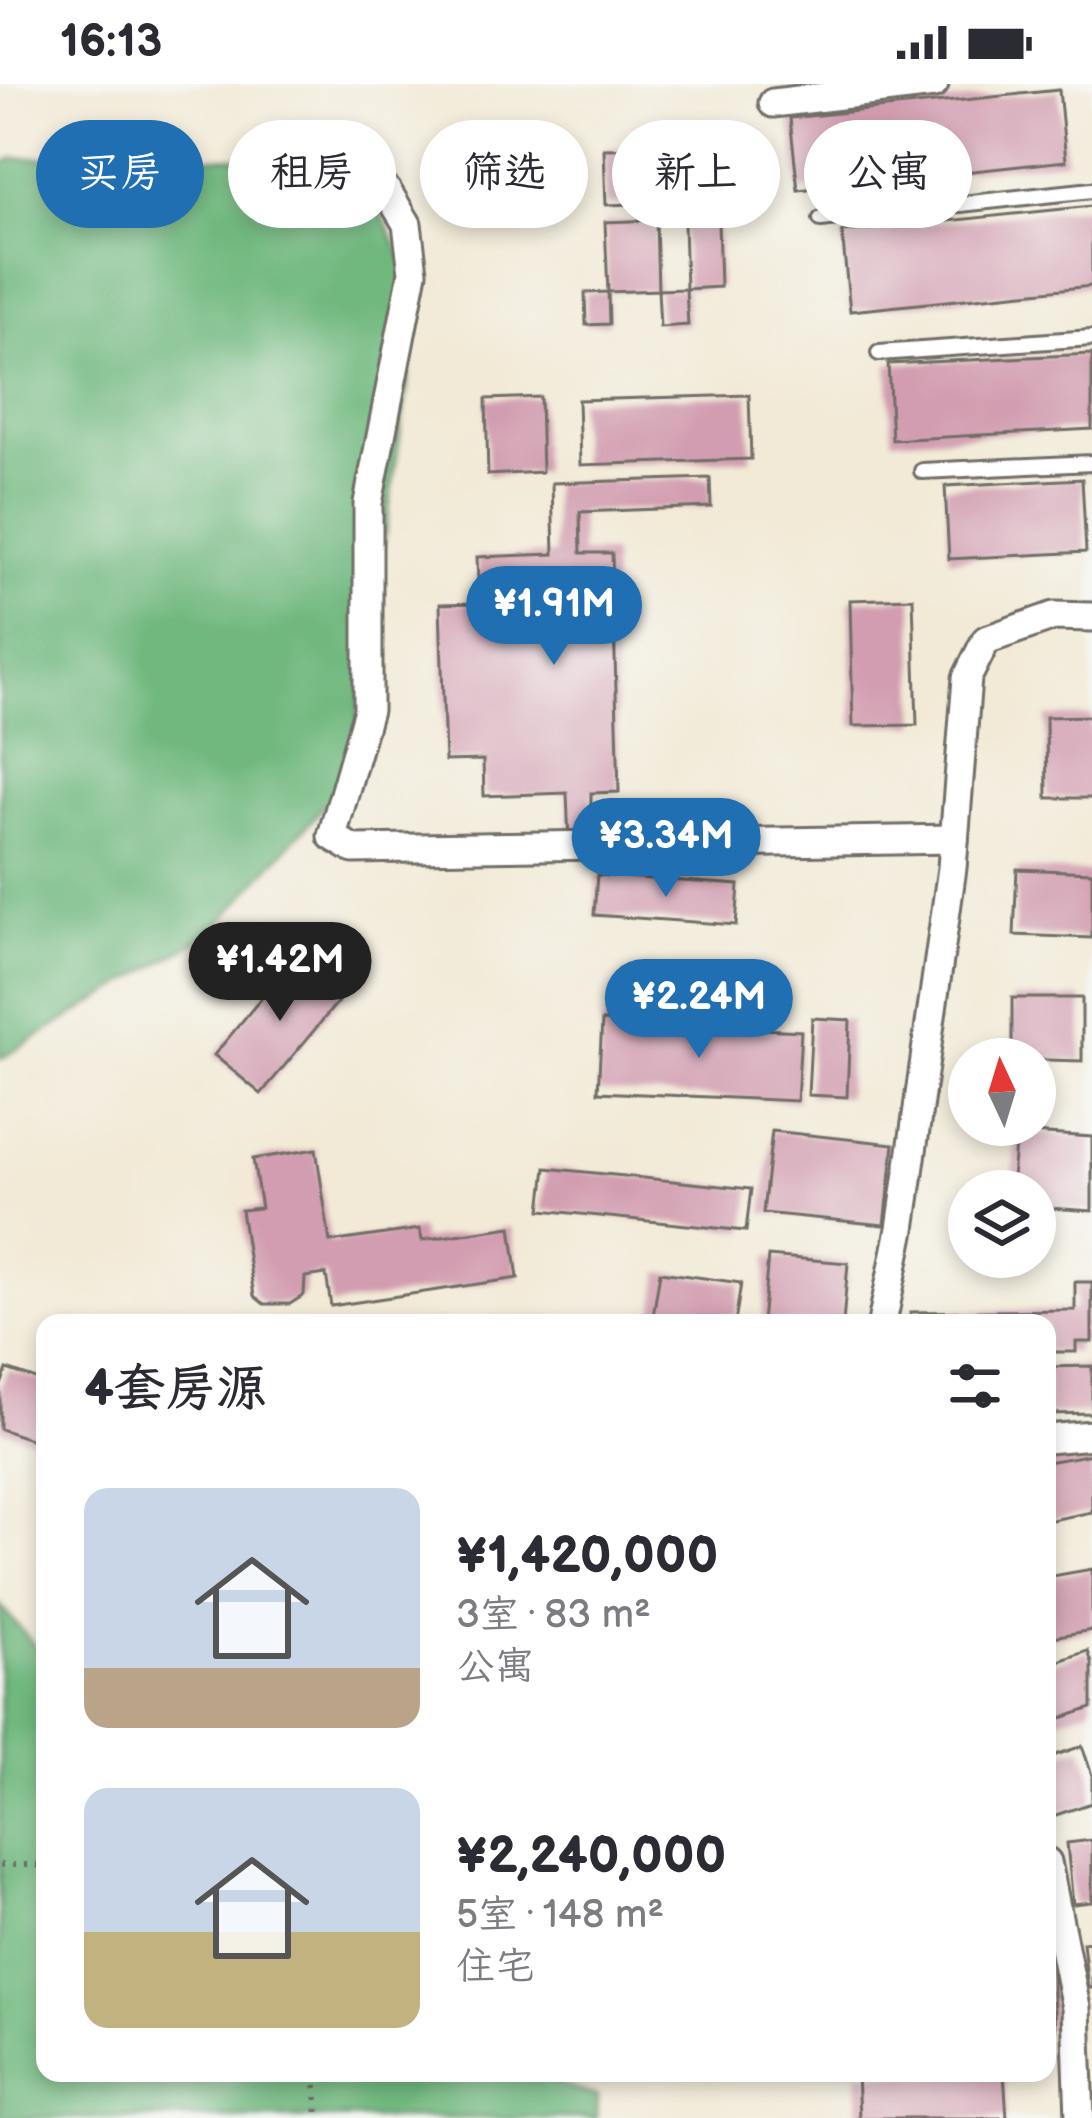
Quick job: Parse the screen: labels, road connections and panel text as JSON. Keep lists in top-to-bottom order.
{
  "north": "top",
  "page": {
    "status": "16:13",
    "chip": [
      "买房",
      "租房",
      "筛选",
      "新上",
      "公寓"
    ],
    "price": [
      "¥1.91M",
      "¥3.34M",
      "¥1.42M",
      "¥2.24M"
    ],
    "heading": "4套房源",
    "list": [
      {
        "name": "¥1,420,000",
        "note": "3室 · 83 m² · 公寓"
      },
      {
        "name": "¥2,240,000",
        "note": "5室 · 148 m² · 住宅"
      }
    ]
  }
}
